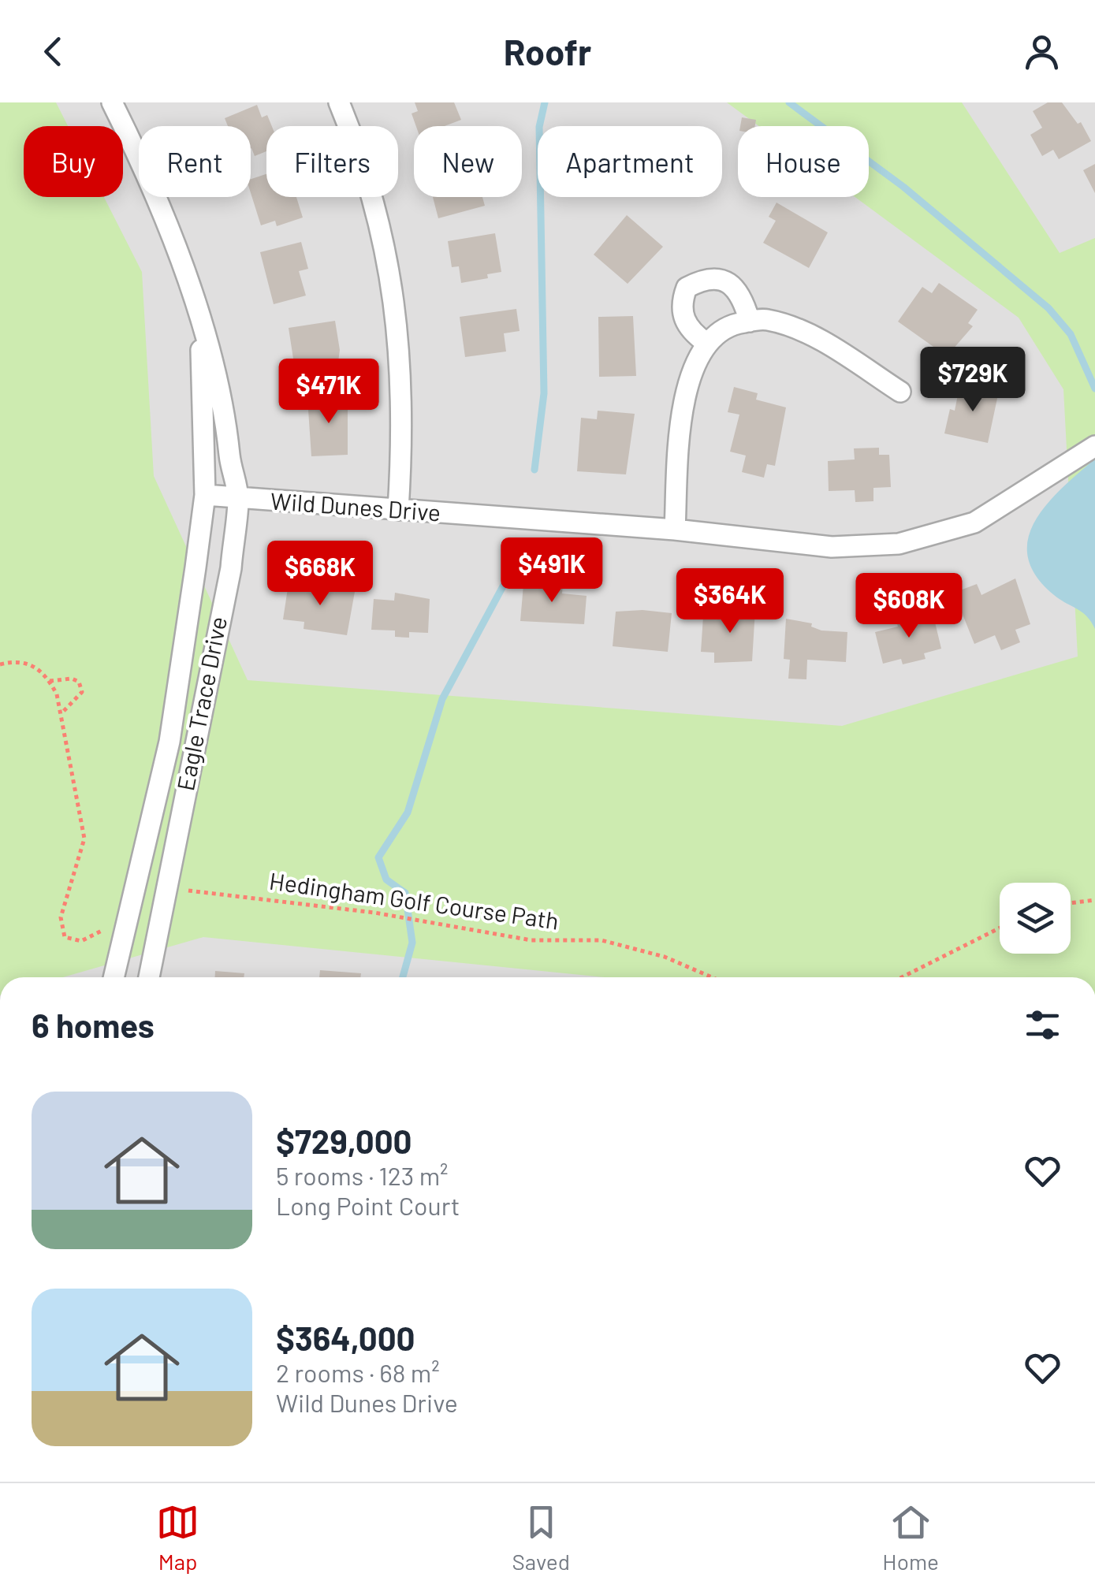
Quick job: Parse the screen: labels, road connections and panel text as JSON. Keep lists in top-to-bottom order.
{
  "streets": {
    "street": ["Wild Dunes Drive", "Eagle Trace Drive"],
    "path": ["Hedingham Golf Course Path"]
  },
  "crossings": [
    ["Wild Dunes Drive", "Eagle Trace Drive"]
  ],
  "page": {
    "header": "Roofr",
    "chip": [
      "Buy",
      "Rent",
      "Filters",
      "New",
      "Apartment",
      "House"
    ],
    "price": [
      "$729K",
      "$471K",
      "$491K",
      "$668K",
      "$364K",
      "$608K"
    ],
    "heading": "6 homes",
    "list": [
      {
        "name": "$729,000",
        "note": "5 rooms · 123 m² · Long Point Court"
      },
      {
        "name": "$364,000",
        "note": "2 rooms · 68 m² · Wild Dunes Drive"
      }
    ],
    "tabs": ["Map", "Saved", "Home"]
  }
}
